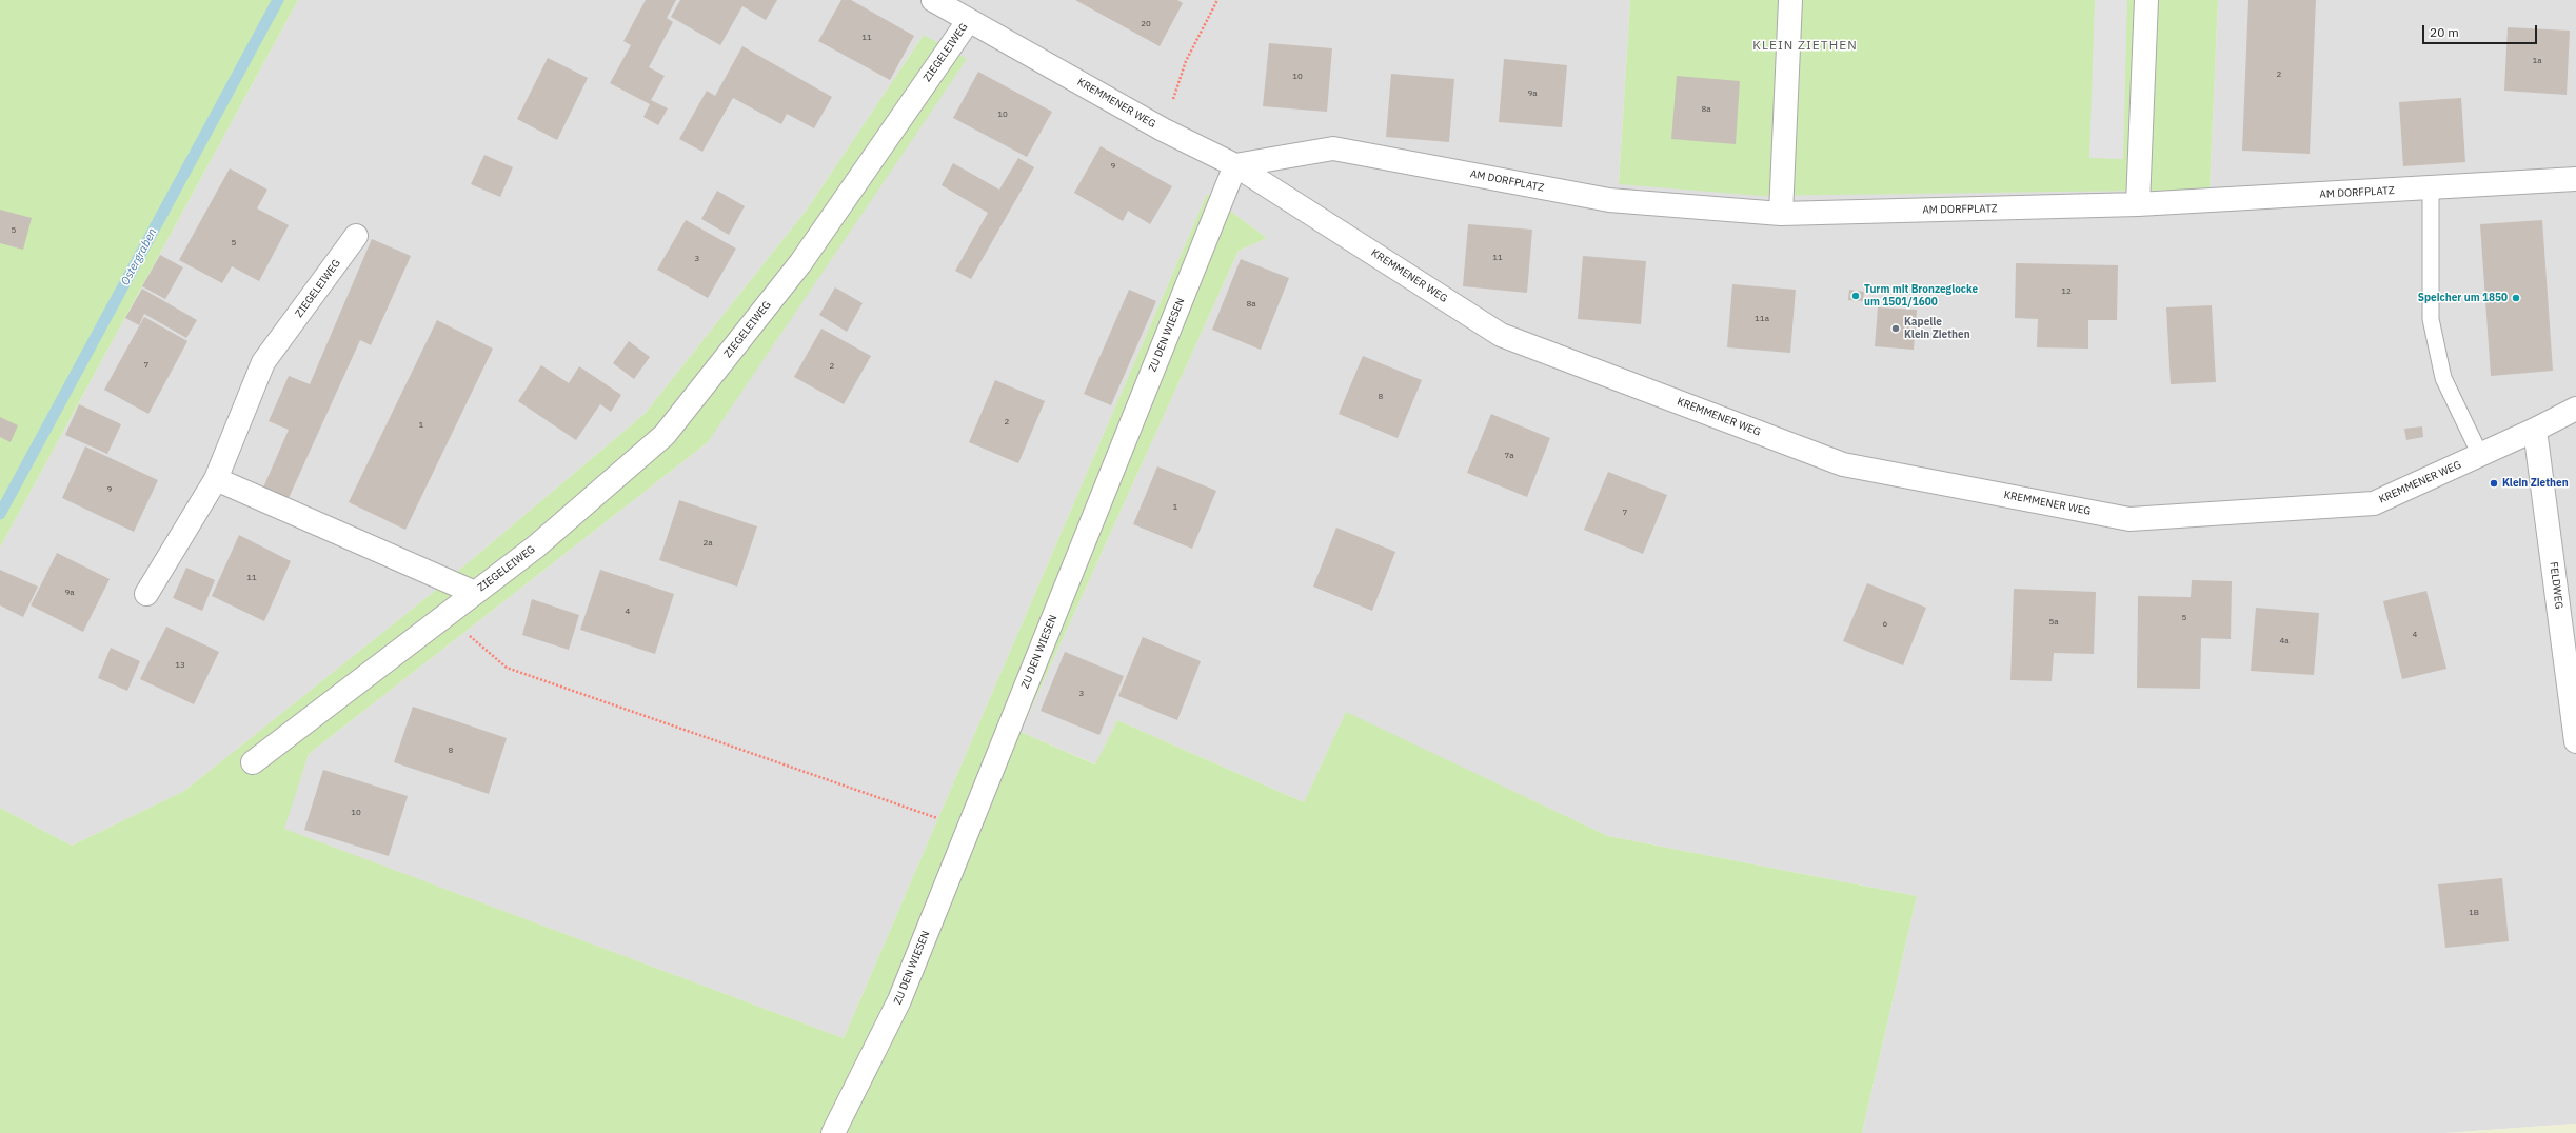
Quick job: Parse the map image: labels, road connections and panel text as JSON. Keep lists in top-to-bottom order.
{
  "streets": {
    "street": [
      "ZIEGELEIWEG",
      "KREMMENER WEG",
      "AM DORFPLATZ",
      "ZU DEN WIESEN",
      "FELDWEG"
    ]
  },
  "crossings": [
    ["ZIEGELEIWEG", "KREMMENER WEG"],
    ["KREMMENER WEG", "AM DORFPLATZ"],
    ["KREMMENER WEG", "ZU DEN WIESEN"],
    ["KREMMENER WEG", "FELDWEG"],
    ["AM DORFPLATZ", "ZU DEN WIESEN"]
  ],
  "districts": ["KLEIN ZIETHEN"],
  "water": ["Ostergraben"],
  "places": [
    "Turm mit Bronzeglocke um 1501/1600",
    "Speicher um 1850",
    "Kapelle Klein Ziethen",
    "Klein Ziethen"
  ],
  "house_numbers": [
    "20",
    "11",
    "1a",
    "2",
    "10",
    "9a",
    "8a",
    "10",
    "9",
    "5",
    "5",
    "11",
    "3",
    "12",
    "8a",
    "11a",
    "7",
    "2",
    "8",
    "2",
    "1",
    "7a",
    "9",
    "1",
    "7",
    "2a",
    "11",
    "9a",
    "4",
    "5",
    "5a",
    "6",
    "4",
    "4a",
    "13",
    "3",
    "8",
    "10",
    "1B"
  ],
  "scale_bar": "20 m"
}
